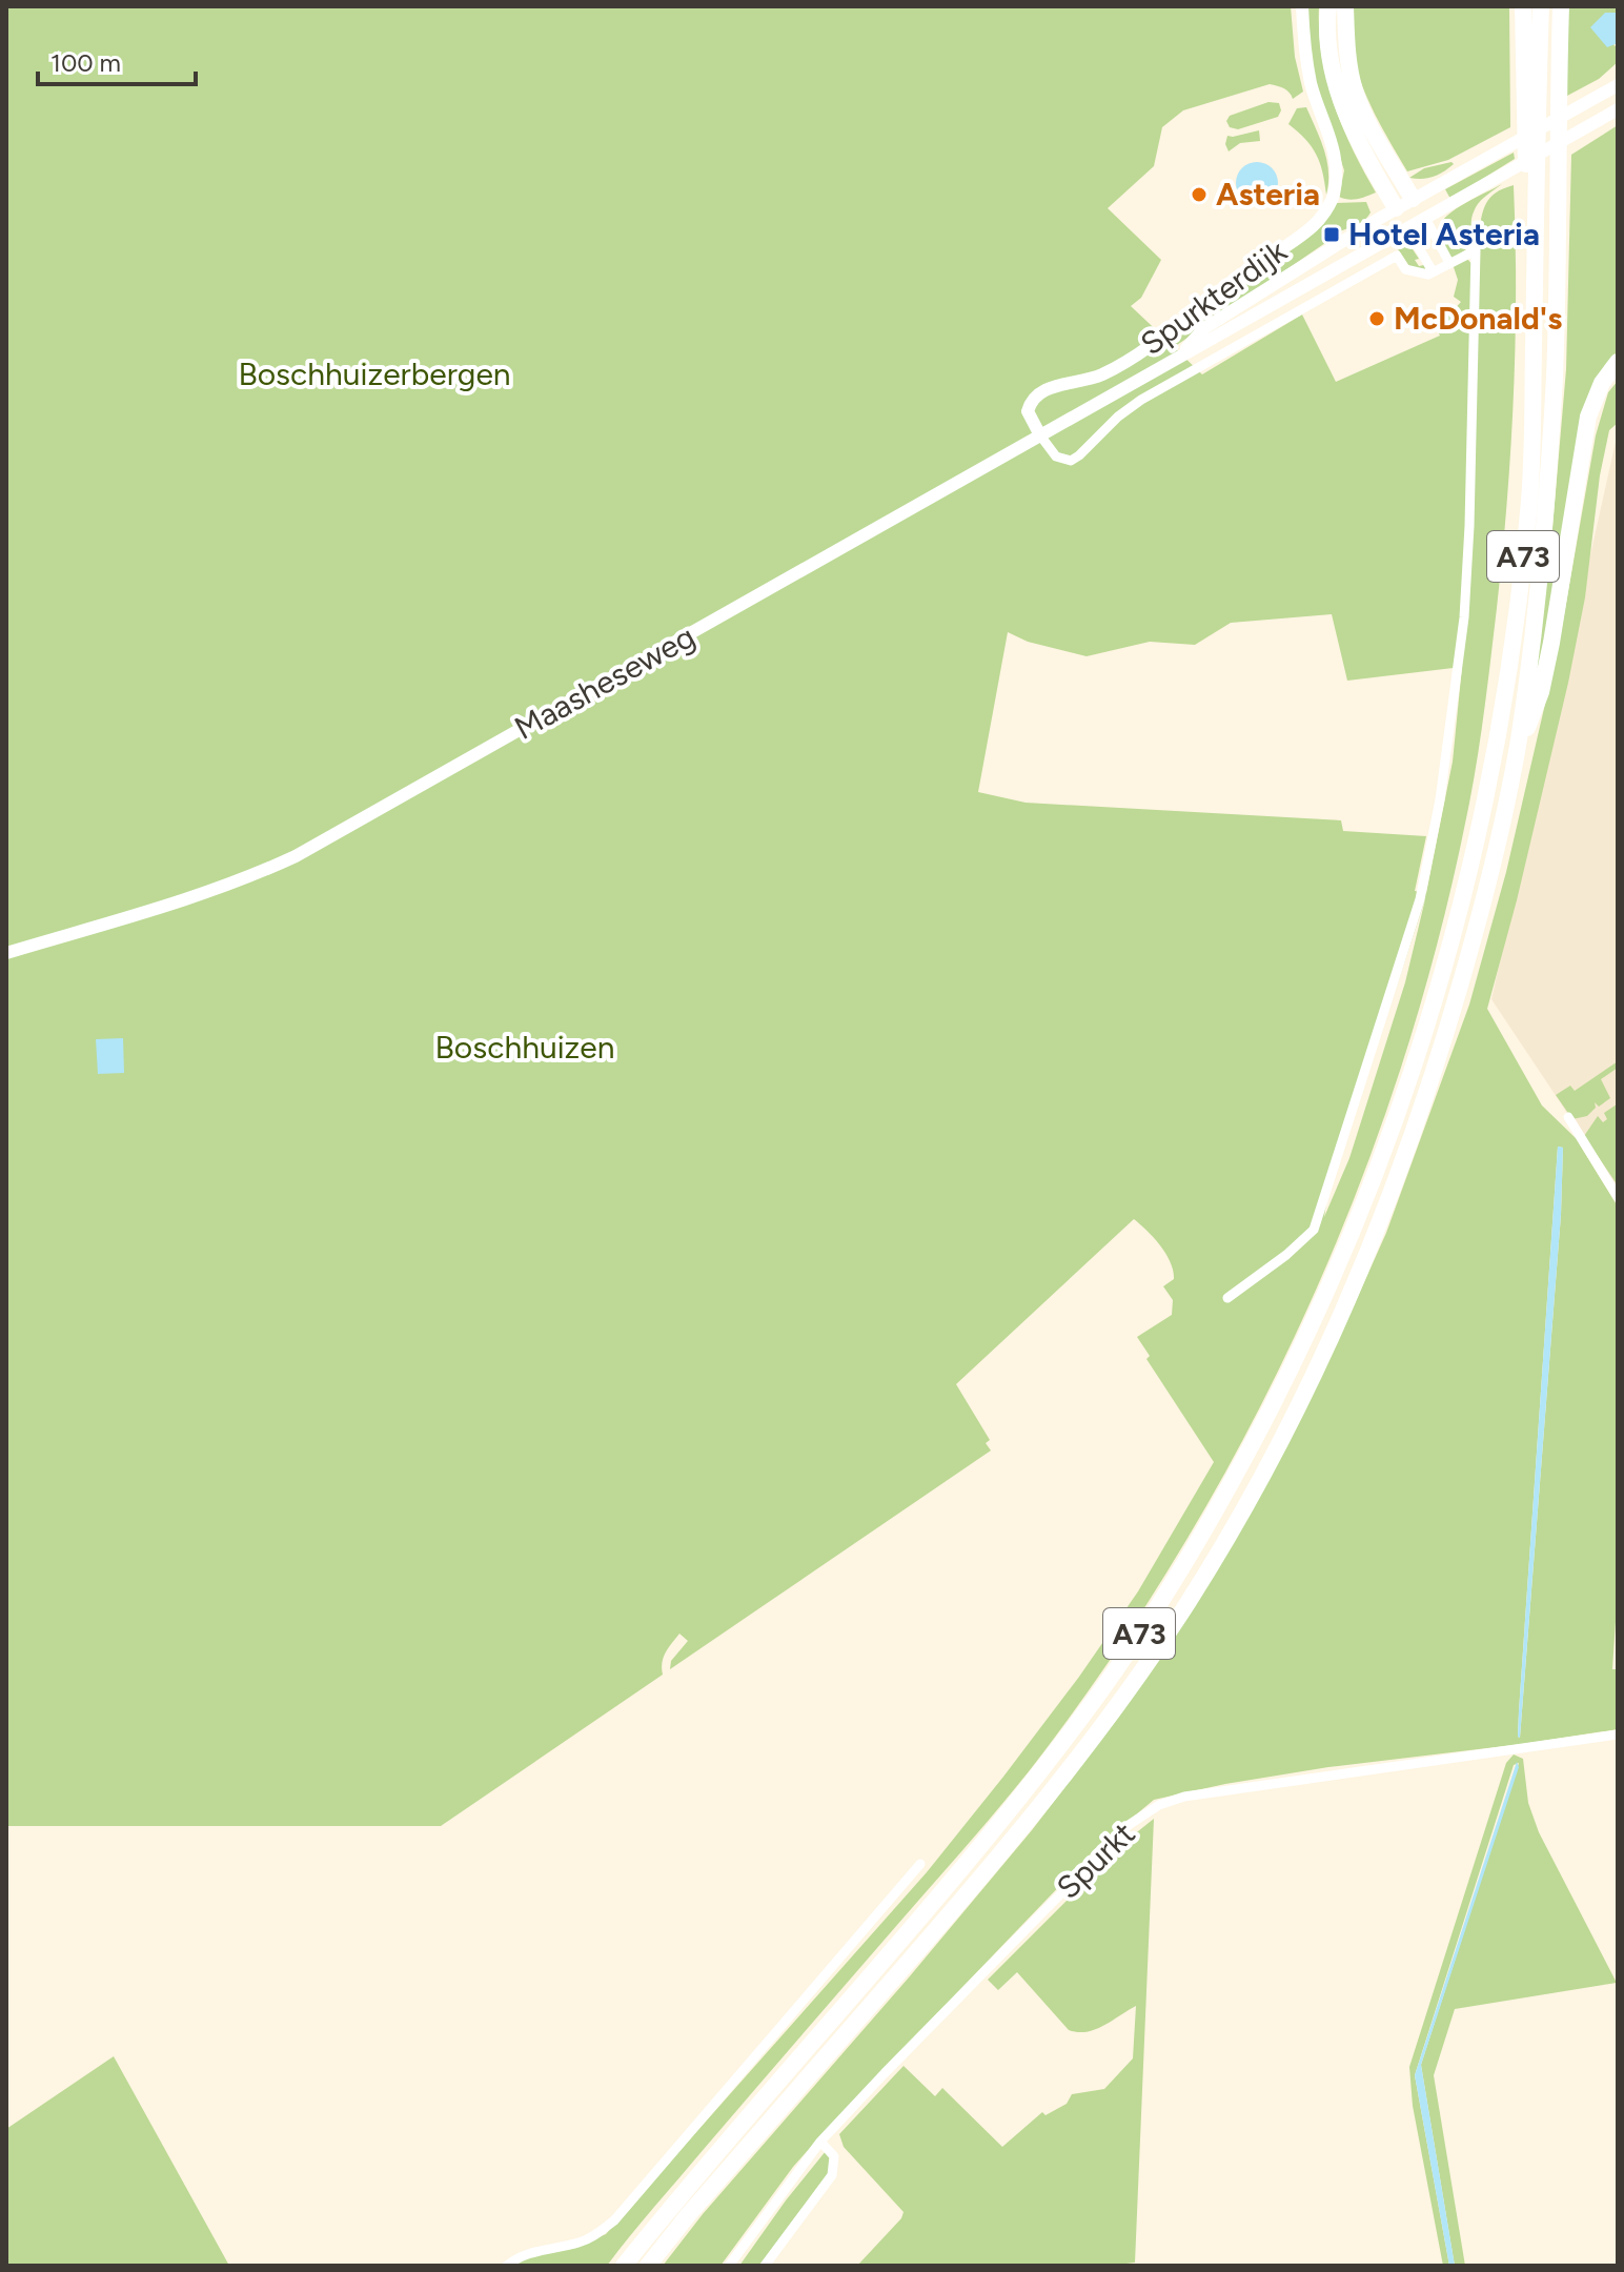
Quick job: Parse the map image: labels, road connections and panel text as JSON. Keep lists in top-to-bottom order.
{
  "streets": {
    "highway": ["A73"],
    "main road": ["Spurkterdijk", "Maasheseweg"],
    "street": ["Spurkt"]
  },
  "crossings": [
    ["Spurkterdijk", "Maasheseweg"]
  ],
  "parks": ["Boschhuizerbergen", "Boschhuizen"],
  "places": {
    "other": ["Asteria", "McDonald's"],
    "transit": ["Hotel Asteria"]
  },
  "scale_bar": "100 m"
}
